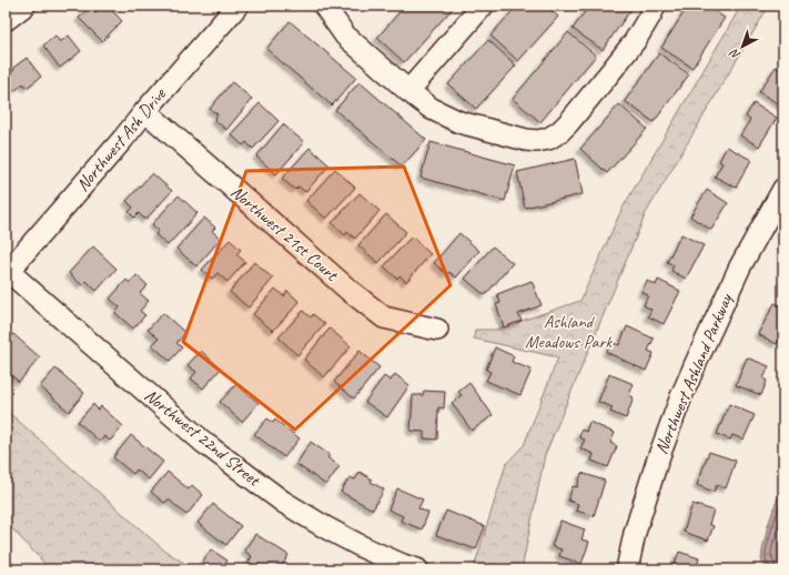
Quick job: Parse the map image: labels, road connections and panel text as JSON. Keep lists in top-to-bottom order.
{
  "streets": {
    "street": [
      "Northwest Ash Drive",
      "Northwest 21st Court",
      "Northwest Ashland Parkway",
      "Northwest 22nd Street"
    ]
  },
  "crossings": [
    ["Northwest Ash Drive", "Northwest 21st Court"],
    ["Northwest Ash Drive", "Northwest 22nd Street"]
  ],
  "parks": ["Ashland Meadows Park"],
  "north": "bottom left"
}
